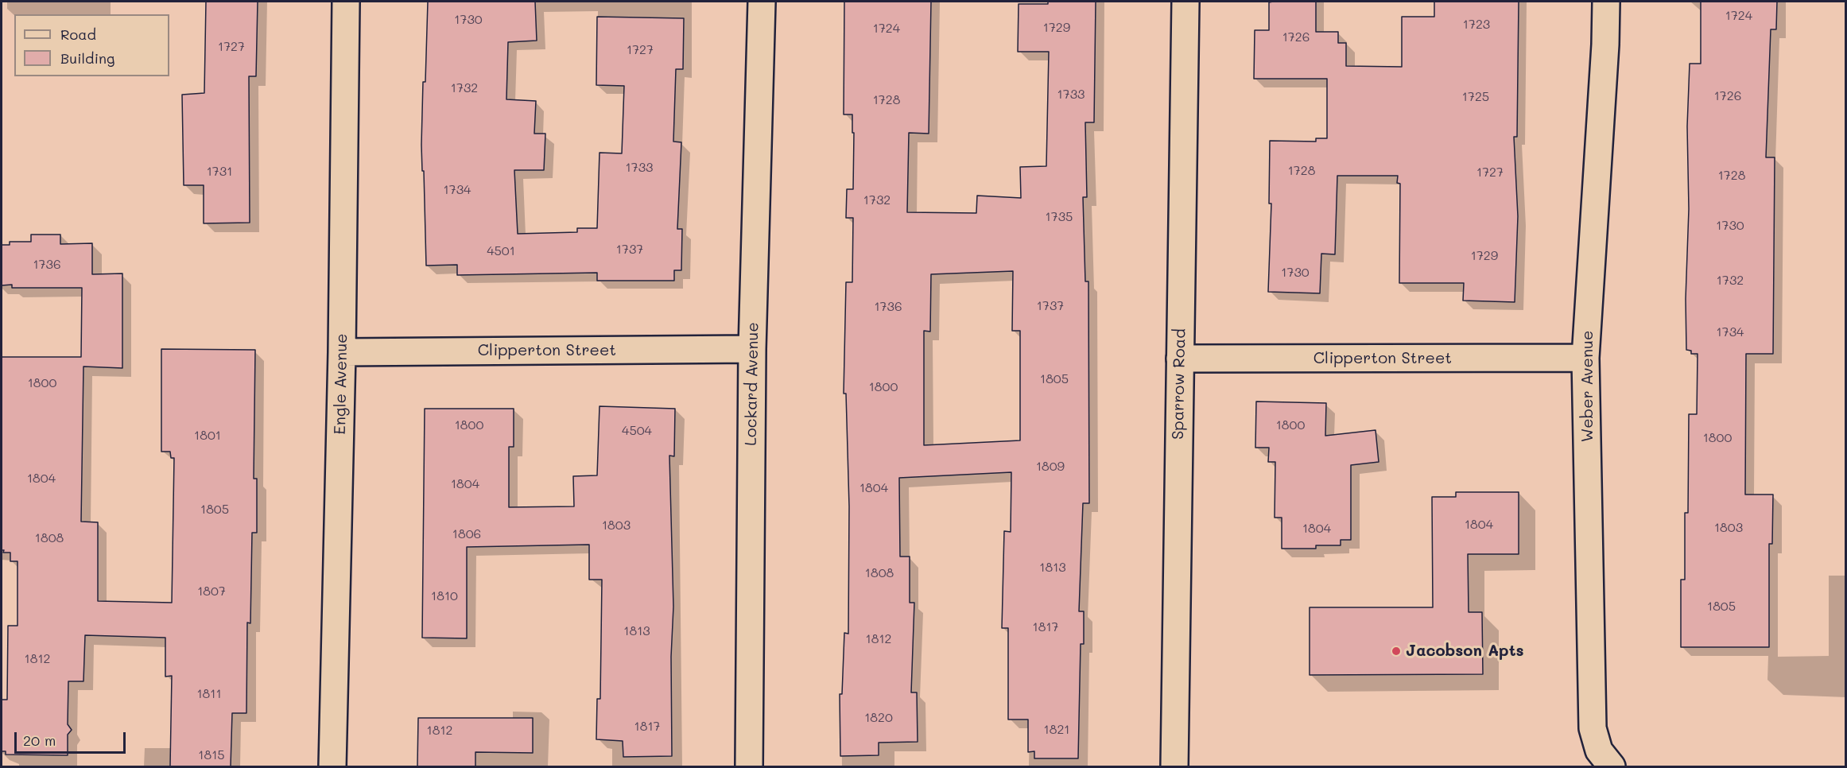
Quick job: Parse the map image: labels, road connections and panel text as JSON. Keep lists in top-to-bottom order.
{
  "streets": {
    "street": [
      "Clipperton Street",
      "Engle Avenue",
      "Lockard Avenue",
      "Sparrow Road",
      "Weber Avenue"
    ]
  },
  "crossings": [
    ["Clipperton Street", "Engle Avenue"],
    ["Clipperton Street", "Lockard Avenue"],
    ["Clipperton Street", "Sparrow Road"],
    ["Clipperton Street", "Weber Avenue"]
  ],
  "places": ["Jacobson Apts"],
  "house_numbers": [
    "1724",
    "1730",
    "1723",
    "1729",
    "1724",
    "1726",
    "1727",
    "1727",
    "1732",
    "1733",
    "1726",
    "1725",
    "1728",
    "1733",
    "1728",
    "1731",
    "1727",
    "1728",
    "1734",
    "1732",
    "1735",
    "1730",
    "1737",
    "4501",
    "1729",
    "1736",
    "1730",
    "1732",
    "1737",
    "1736",
    "1734",
    "1805",
    "1800",
    "1800",
    "1800",
    "1800",
    "4504",
    "1801",
    "1800",
    "1809",
    "1804",
    "1804",
    "1804",
    "1805",
    "1804",
    "1803",
    "1803",
    "1804",
    "1806",
    "1808",
    "1813",
    "1808",
    "1807",
    "1810",
    "1805",
    "1817",
    "1813",
    "1812",
    "1812",
    "1811",
    "1820",
    "1817",
    "1821",
    "1812",
    "1815"
  ],
  "legend": ["Road", "Building"],
  "scale_bar": "20 m"
}
